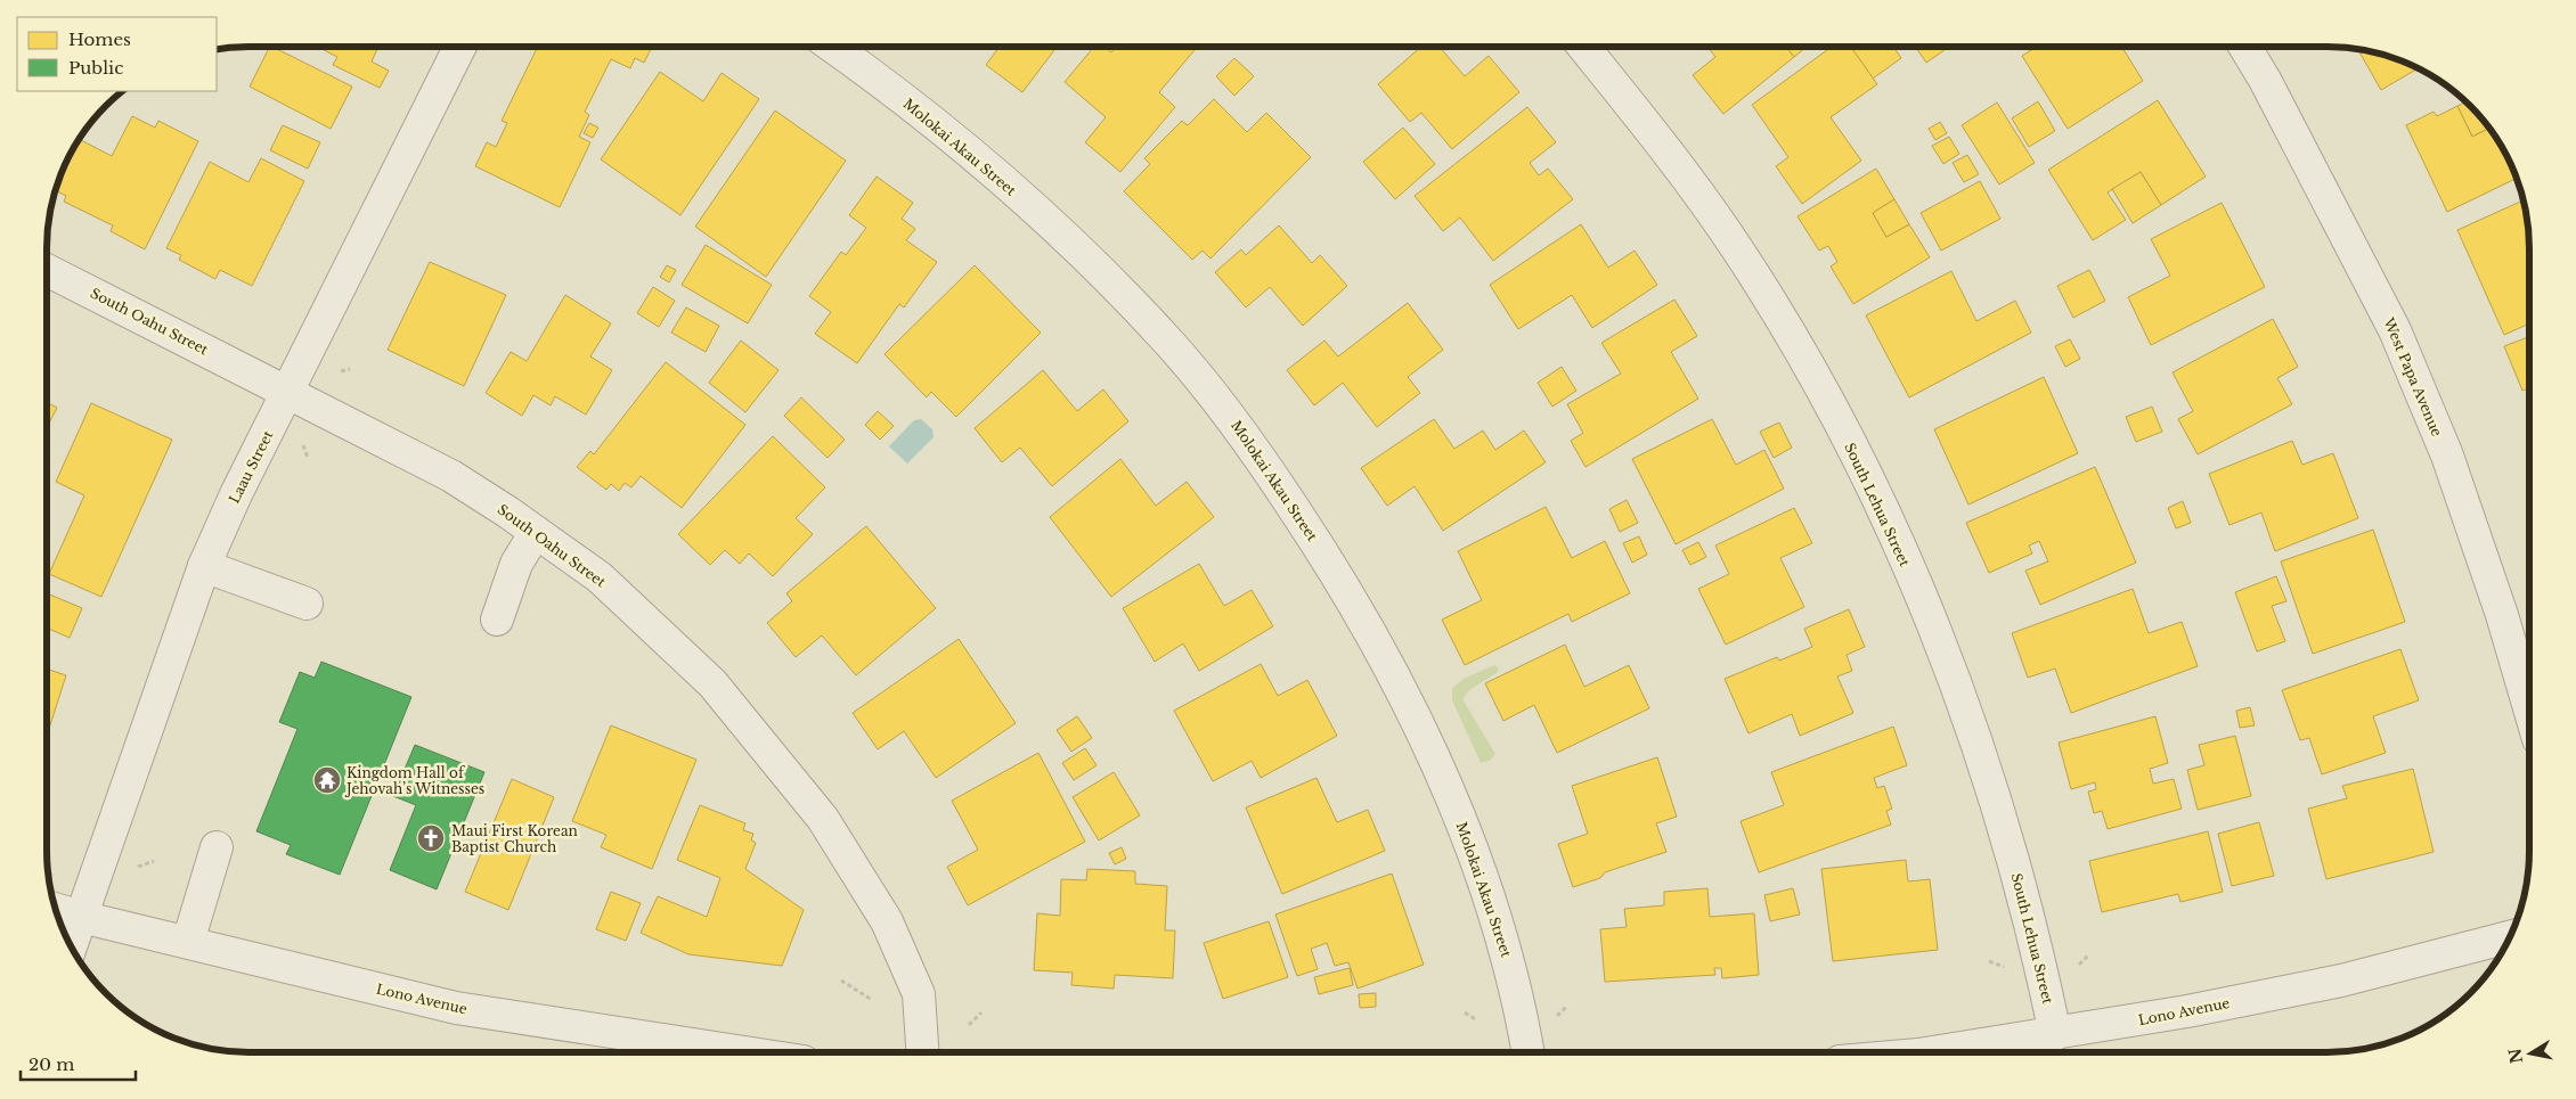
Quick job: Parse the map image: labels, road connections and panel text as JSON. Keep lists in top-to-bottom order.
{
  "streets": {
    "street": [
      "Molokai Akau Street",
      "South Oahu Street",
      "West Papa Avenue",
      "Laau Street",
      "South Lehua Street",
      "Lono Avenue"
    ]
  },
  "crossings": [
    ["South Oahu Street", "Laau Street"],
    ["Laau Street", "Lono Avenue"],
    ["South Lehua Street", "Lono Avenue"]
  ],
  "places": {
    "temple": ["Kingdom Hall of Jehovah’s Witnesses"],
    "church": ["Maui First Korean Baptist Church"]
  },
  "legend": ["Homes", "Public"],
  "scale_bar": "20 m",
  "north": "left"
}
